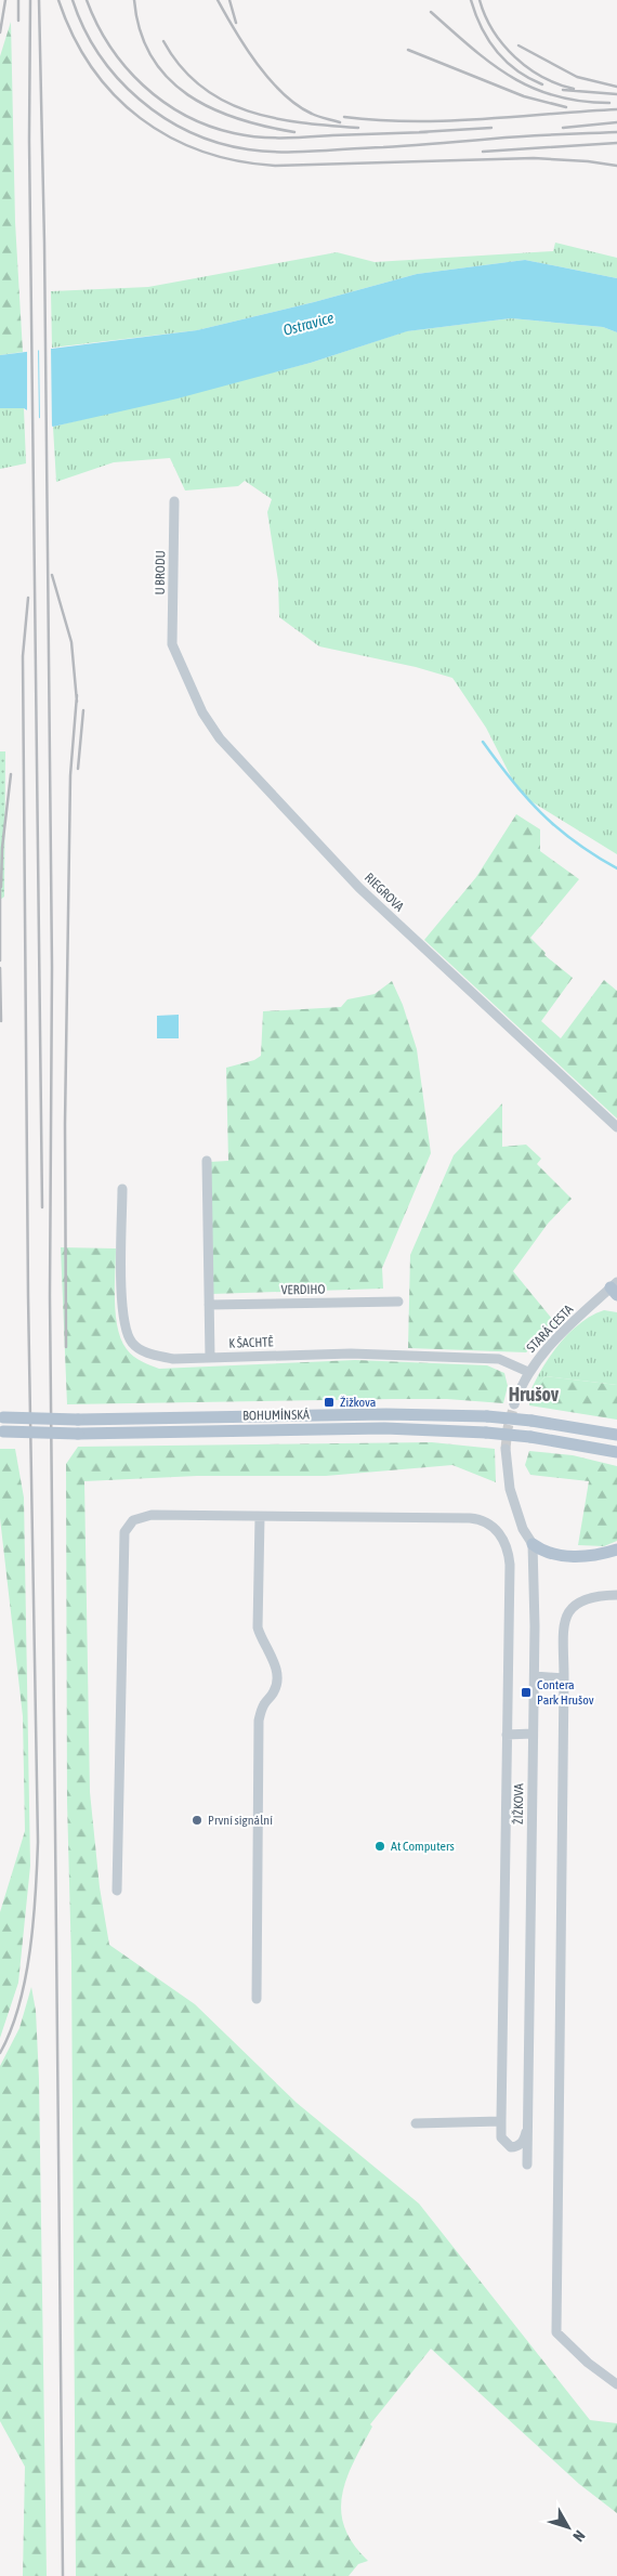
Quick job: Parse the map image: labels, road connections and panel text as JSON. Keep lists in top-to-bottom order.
{
  "streets": {
    "main road": ["BOHUMÍNSKÁ"],
    "street": [
      "U BRODU",
      "RIEGROVA",
      "VERDIHO",
      "STARÁ CESTA",
      "K ŠACHTĚ",
      "ŽIŽKOVA"
    ]
  },
  "crossings": [
    ["U BRODU", "RIEGROVA"],
    ["STARÁ CESTA", "K ŠACHTĚ"]
  ],
  "districts": ["Hrušov"],
  "water": ["Ostravice"],
  "places": {
    "transit": ["Žižkova", "Contera Park Hrušov"],
    "other": ["První signální", "At Computers"]
  },
  "north": "bottom right"
}
